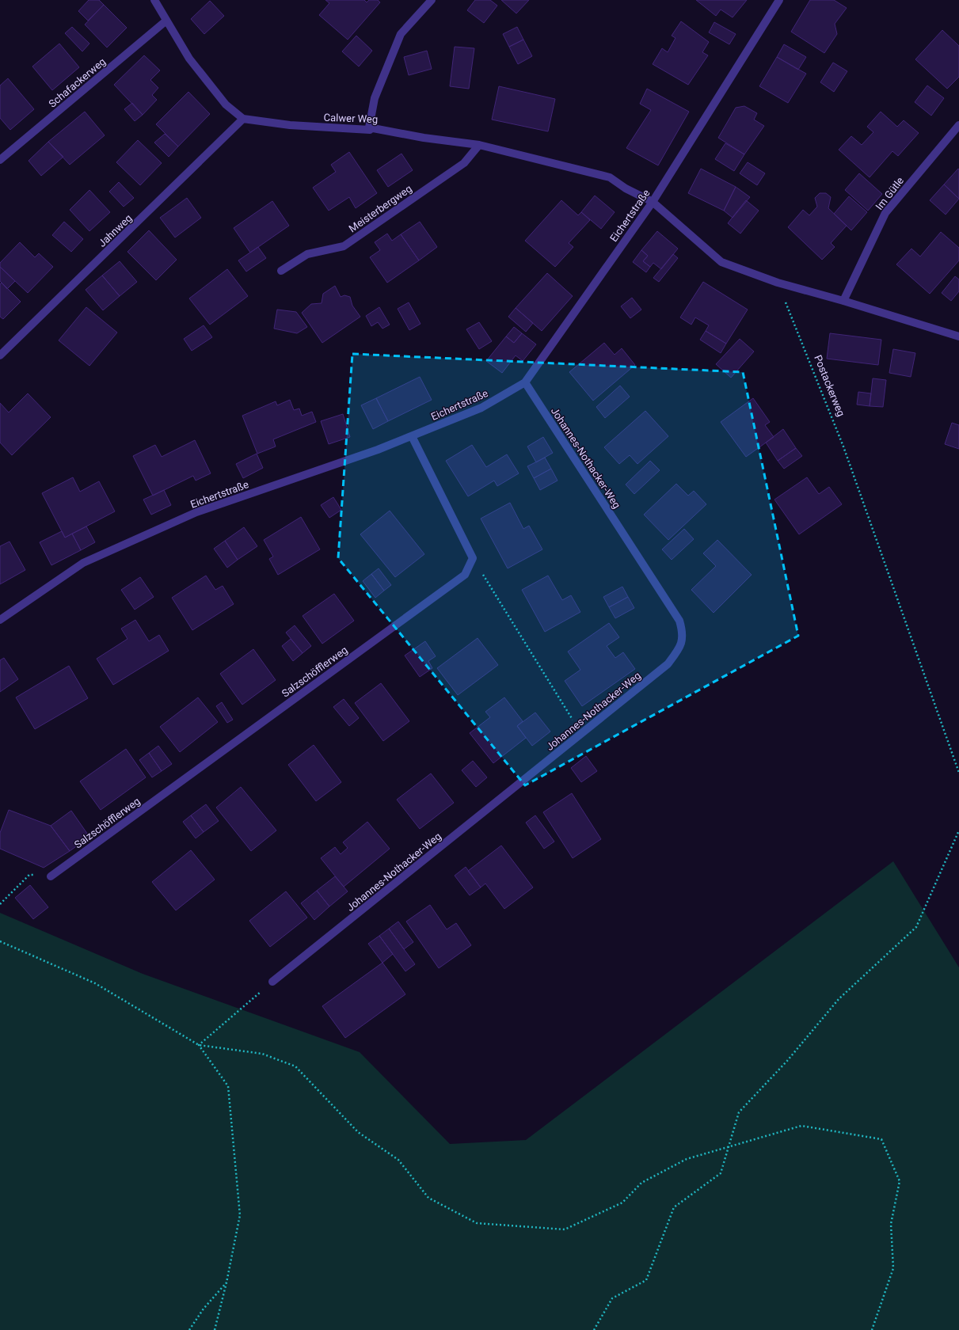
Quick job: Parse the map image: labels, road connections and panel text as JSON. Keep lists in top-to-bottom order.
{
  "streets": {
    "street": [
      "Schafackerweg",
      "Calwer Weg",
      "Im Gütle",
      "Meisterbergweg",
      "Eichertstraße",
      "Jahnweg",
      "Johannes-Nothacker-Weg",
      "Salzschöfflerweg"
    ],
    "path": ["Postackerweg"]
  },
  "crossings": [
    ["Calwer Weg", "Meisterbergweg"],
    ["Calwer Weg", "Eichertstraße"],
    ["Calwer Weg", "Jahnweg"],
    ["Eichertstraße", "Johannes-Nothacker-Weg"]
  ]
}
